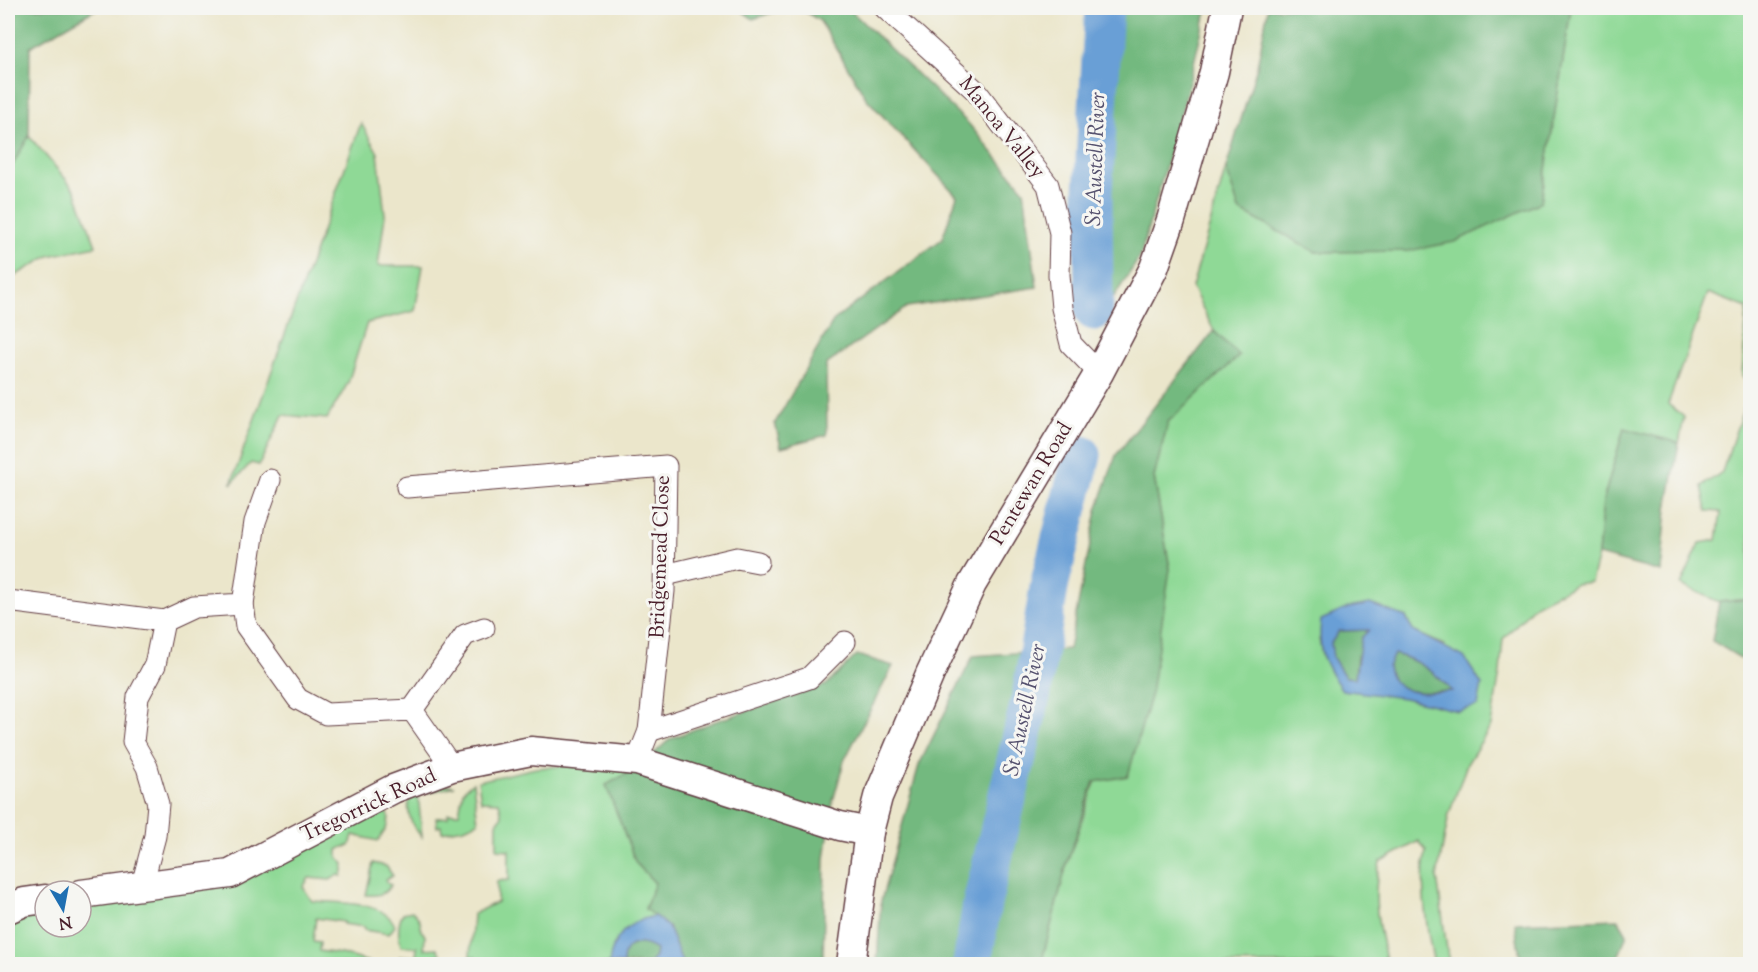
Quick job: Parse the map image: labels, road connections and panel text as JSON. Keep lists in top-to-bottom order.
{
  "streets": {
    "main road": ["Pentewan Road", "Tregorrick Road"],
    "street": ["Manoa Valley", "Bridgemead Close"]
  },
  "crossings": [
    ["Manoa Valley", "Pentewan Road"],
    ["Pentewan Road", "Tregorrick Road"],
    ["Bridgemead Close", "Tregorrick Road"]
  ],
  "water": ["St Austell River"],
  "north": "bottom"
}
